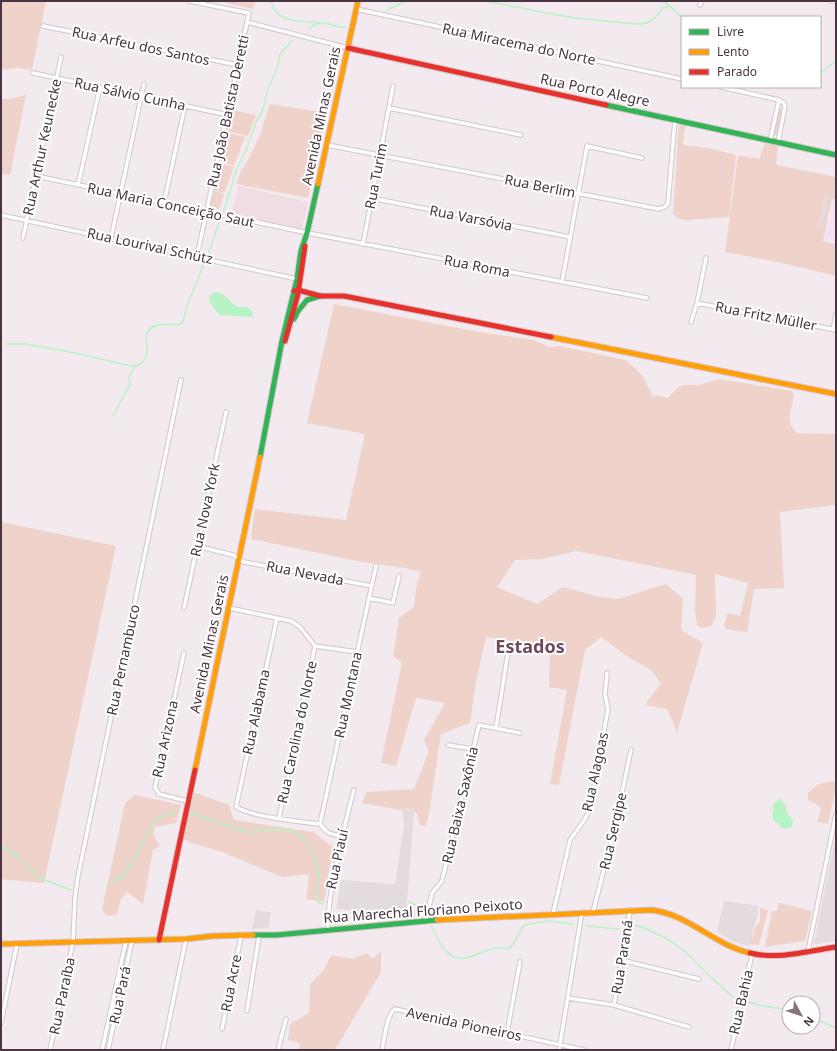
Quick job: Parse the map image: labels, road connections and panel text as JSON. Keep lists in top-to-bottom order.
{
  "streets": {
    "street": [
      "Rua Miracema do Norte",
      "Rua Arfeu dos Santos",
      "Rua Porto Alegre",
      "Rua Sálvio Cunha",
      "Rua João Batista Deretti",
      "Avenida Minas Gerais",
      "Rua Arthur Keunecke",
      "Rua Turim",
      "Rua Berlim",
      "Rua Maria Conceição Saut",
      "Rua Varsóvia",
      "Rua Lourival Schütz",
      "Rua Roma",
      "Rua Fritz Müller",
      "Rua Nova York",
      "Rua Nevada",
      "Rua Pernambuco",
      "Rua Montana",
      "Rua Alabama",
      "Rua Carolina do Norte",
      "Rua Arizona",
      "Rua Alagoas",
      "Rua Baixa Saxônia",
      "Rua Sergipe",
      "Rua Piauí",
      "Rua Marechal Floriano Peixoto",
      "Rua Paraná",
      "Rua Acre",
      "Rua Pará",
      "Rua Paraíba",
      "Rua Bahia",
      "Avenida Pioneiros"
    ]
  },
  "crossings": [
    ["Rua Miracema do Norte", "Avenida Minas Gerais"],
    ["Rua Arfeu dos Santos", "Rua João Batista Deretti"],
    ["Rua Porto Alegre", "Avenida Minas Gerais"],
    ["Rua Porto Alegre", "Rua Berlim"],
    ["Rua Sálvio Cunha", "Rua João Batista Deretti"],
    ["Rua Sálvio Cunha", "Rua Arthur Keunecke"],
    ["Rua João Batista Deretti", "Rua Maria Conceição Saut"],
    ["Rua João Batista Deretti", "Rua Lourival Schütz"],
    ["Avenida Minas Gerais", "Rua Berlim"],
    ["Avenida Minas Gerais", "Rua Maria Conceição Saut"],
    ["Avenida Minas Gerais", "Rua Lourival Schütz"],
    ["Avenida Minas Gerais", "Rua Roma"],
    ["Avenida Minas Gerais", "Rua Nevada"],
    ["Avenida Minas Gerais", "Rua Arizona"],
    ["Avenida Minas Gerais", "Rua Marechal Floriano Peixoto"],
    ["Rua Arthur Keunecke", "Rua Maria Conceição Saut"],
    ["Rua Arthur Keunecke", "Rua Lourival Schütz"],
    ["Rua Turim", "Rua Berlim"],
    ["Rua Turim", "Rua Varsóvia"],
    ["Rua Turim", "Rua Roma"],
    ["Rua Maria Conceição Saut", "Rua Roma"],
    ["Rua Nova York", "Rua Nevada"],
    ["Rua Nevada", "Rua Montana"],
    ["Rua Pernambuco", "Rua Marechal Floriano Peixoto"],
    ["Rua Pernambuco", "Rua Paraíba"],
    ["Rua Alabama", "Rua Carolina do Norte"],
    ["Rua Alagoas", "Rua Marechal Floriano Peixoto"],
    ["Rua Baixa Saxônia", "Rua Marechal Floriano Peixoto"],
    ["Rua Sergipe", "Rua Marechal Floriano Peixoto"],
    ["Rua Piauí", "Rua Marechal Floriano Peixoto"],
    ["Rua Marechal Floriano Peixoto", "Rua Paraná"],
    ["Rua Marechal Floriano Peixoto", "Rua Acre"],
    ["Rua Marechal Floriano Peixoto", "Rua Pará"],
    ["Rua Marechal Floriano Peixoto", "Rua Paraíba"],
    ["Rua Marechal Floriano Peixoto", "Rua Bahia"]
  ],
  "districts": ["Estados"],
  "legend": ["Livre", "Lento", "Parado"],
  "north": "bottom right"
}
